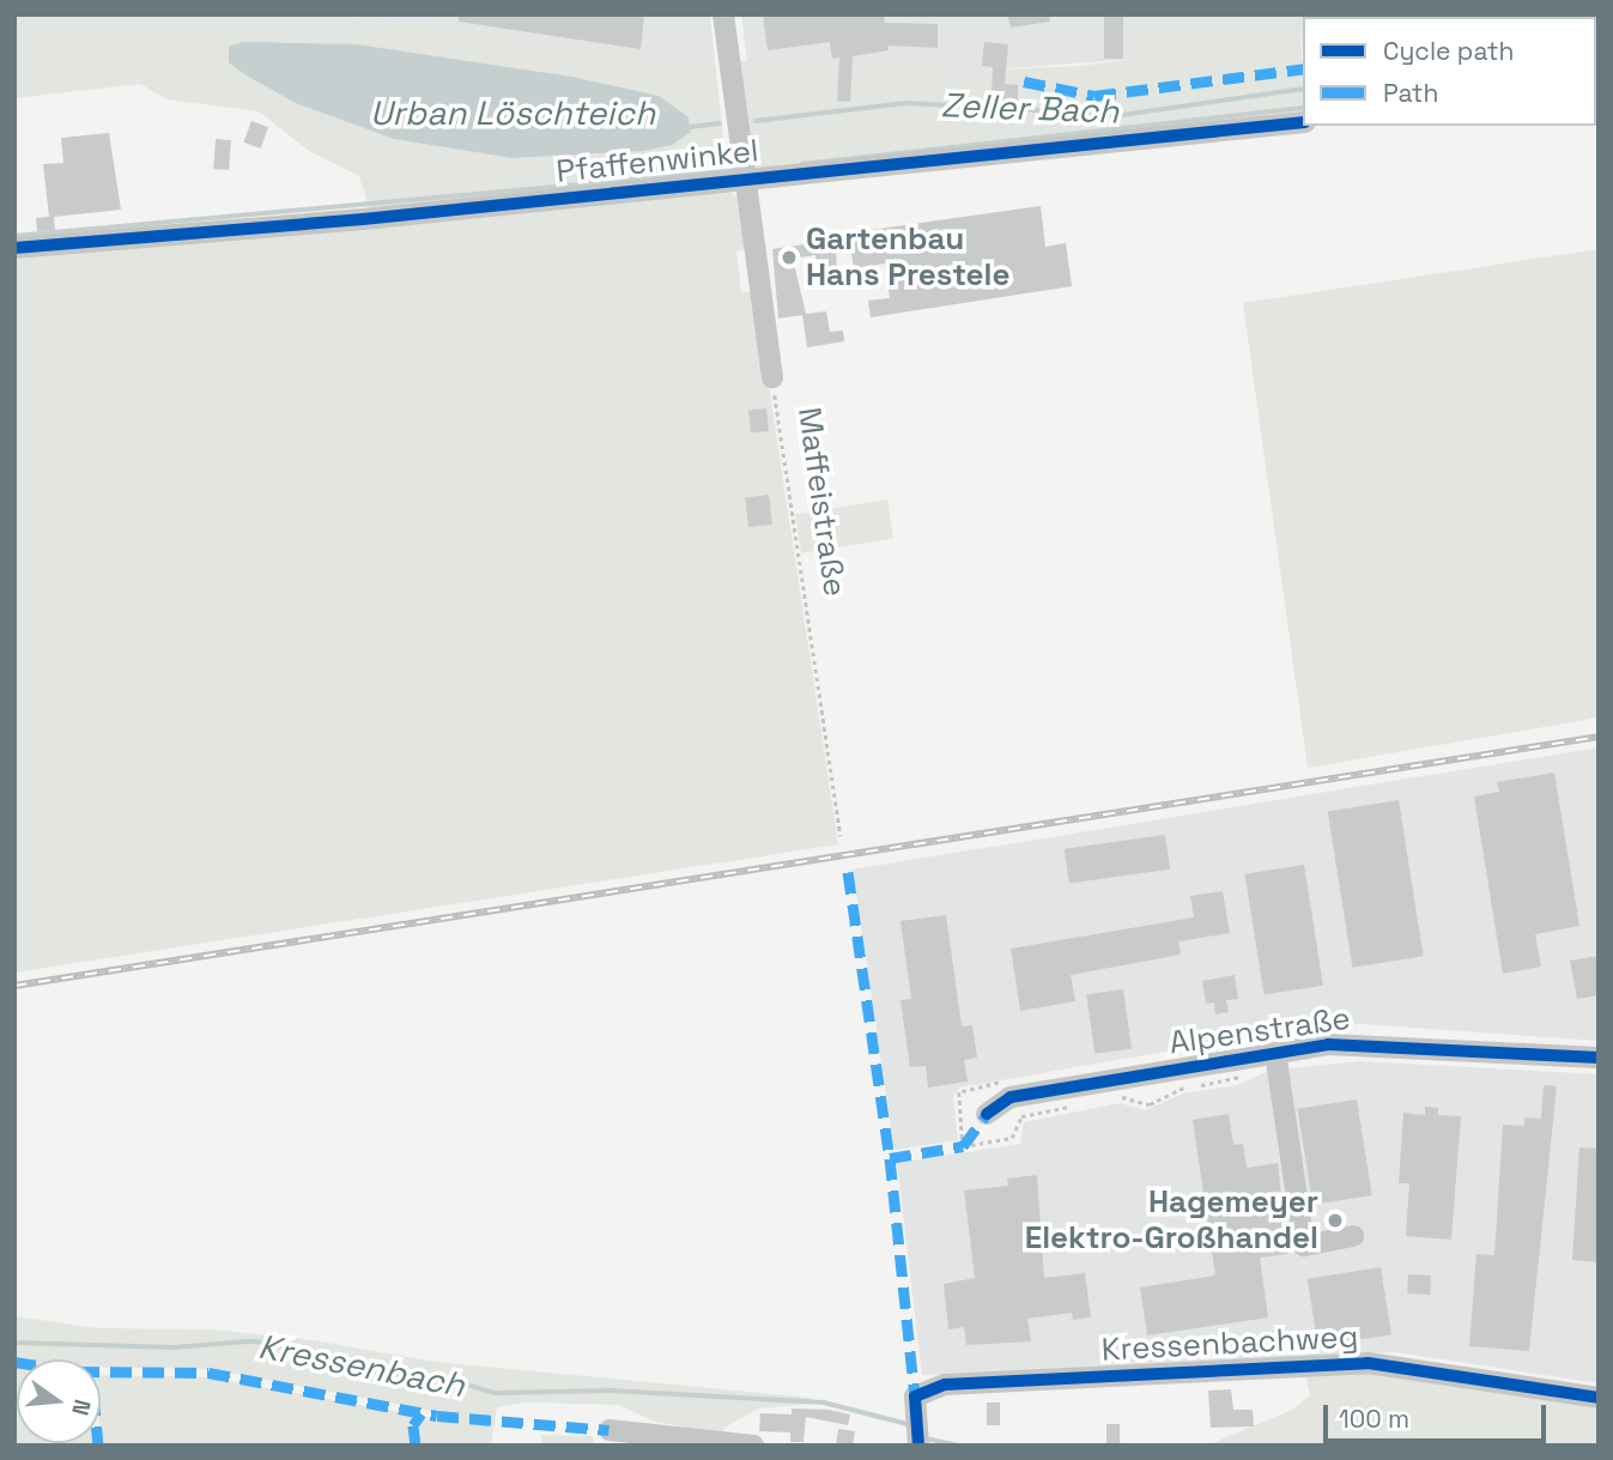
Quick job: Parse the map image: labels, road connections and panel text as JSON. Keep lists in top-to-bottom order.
{
  "streets": {
    "street": [
      "Pfaffenwinkel",
      "Maffeistraße",
      "Alpenstraße",
      "Kressenbachweg"
    ]
  },
  "crossings": [
    ["Pfaffenwinkel", "Maffeistraße"]
  ],
  "water": ["Zeller Bach", "Urban Löschteich", "Kressenbach"],
  "places": ["Gartenbau Hans Prestele", "Hagemeyer Elektro-Großhandel"],
  "legend": ["Cycle path", "Path"],
  "scale_bar": "100 m",
  "north": "right"
}
